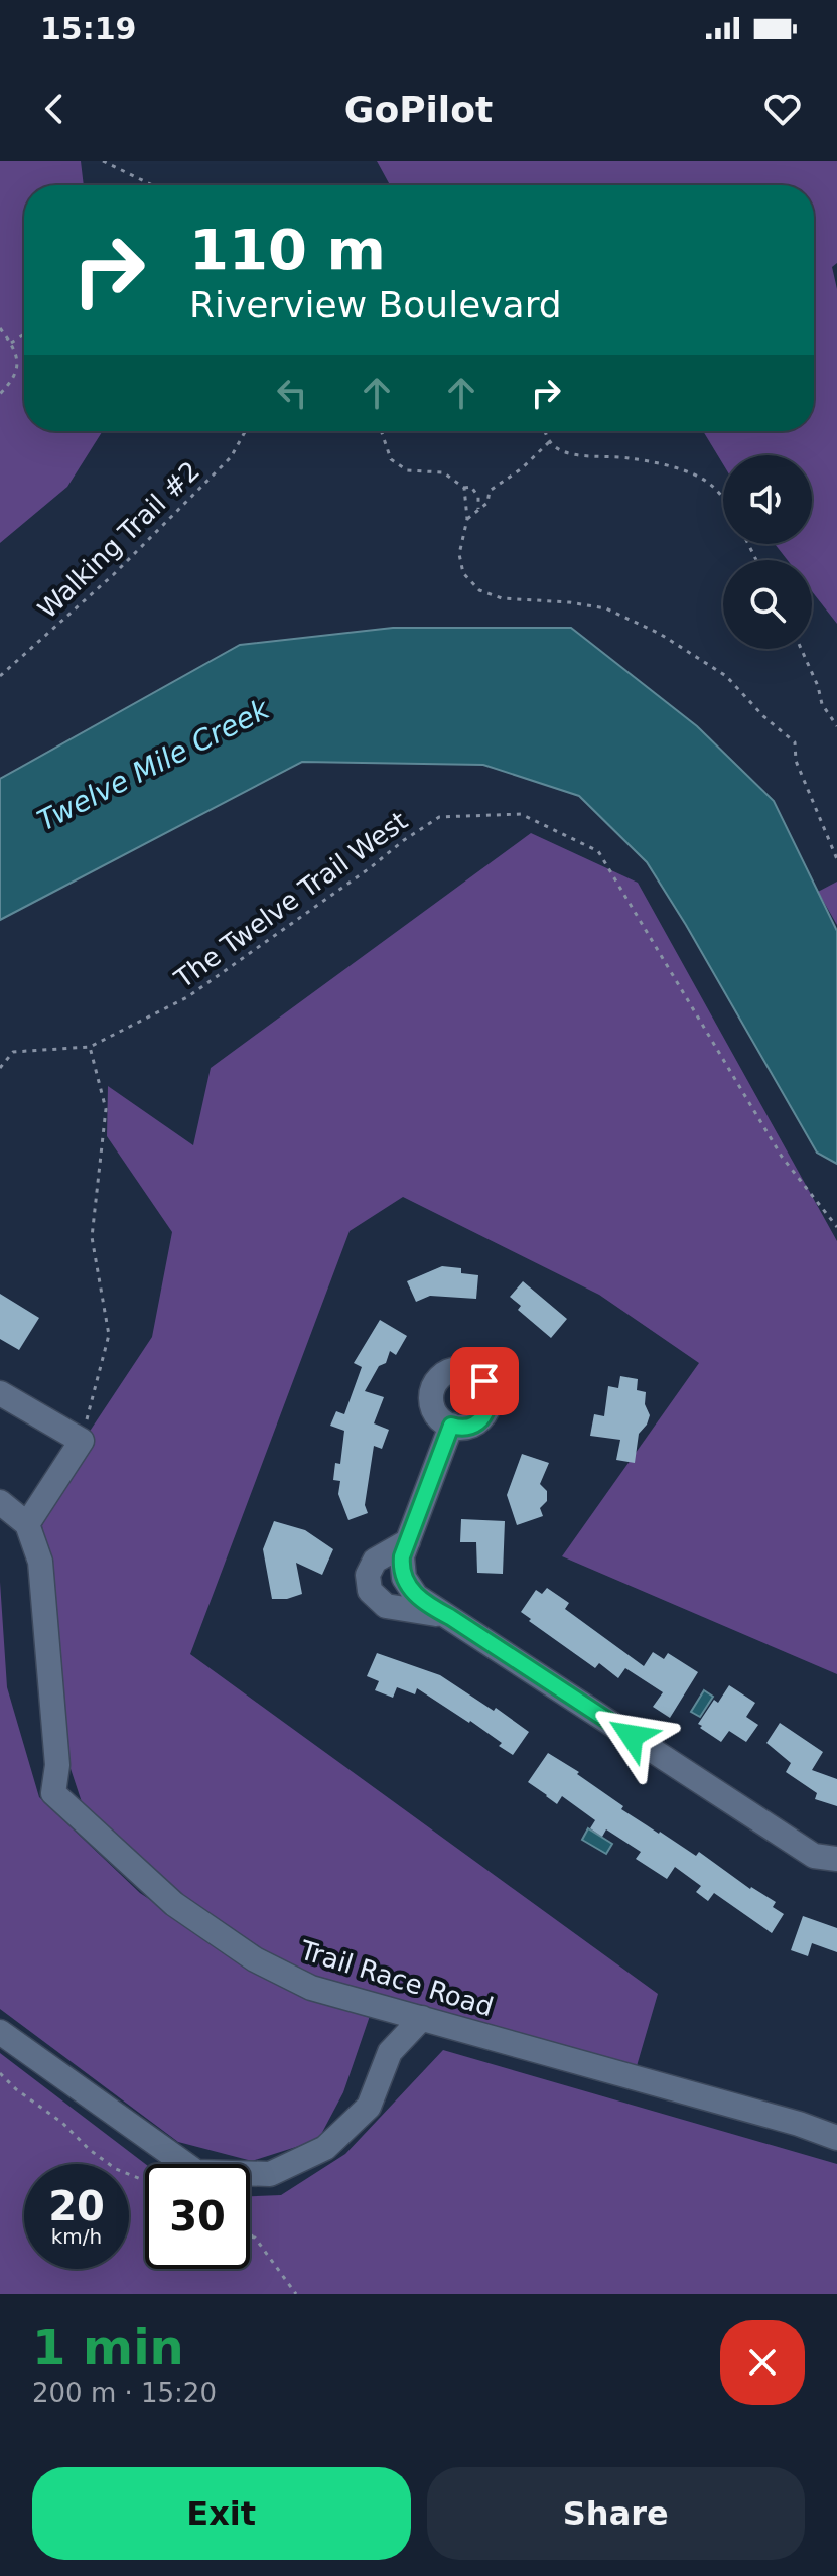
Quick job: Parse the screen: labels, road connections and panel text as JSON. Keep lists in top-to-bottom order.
{
  "streets": {
    "street": ["Trail Race Road"],
    "path": ["Walking Trail #2", "The Twelve Trail West"]
  },
  "water": ["Twelve Mile Creek"],
  "page": {
    "status": "15:19",
    "header": "GoPilot",
    "turn": ["110 m", "Riverview Boulevard"],
    "speed": "20 km/h",
    "limit": "30",
    "heading": ["1 min", "200 m · 15:20"],
    "buttons": ["Exit", "Share"]
  }
}
